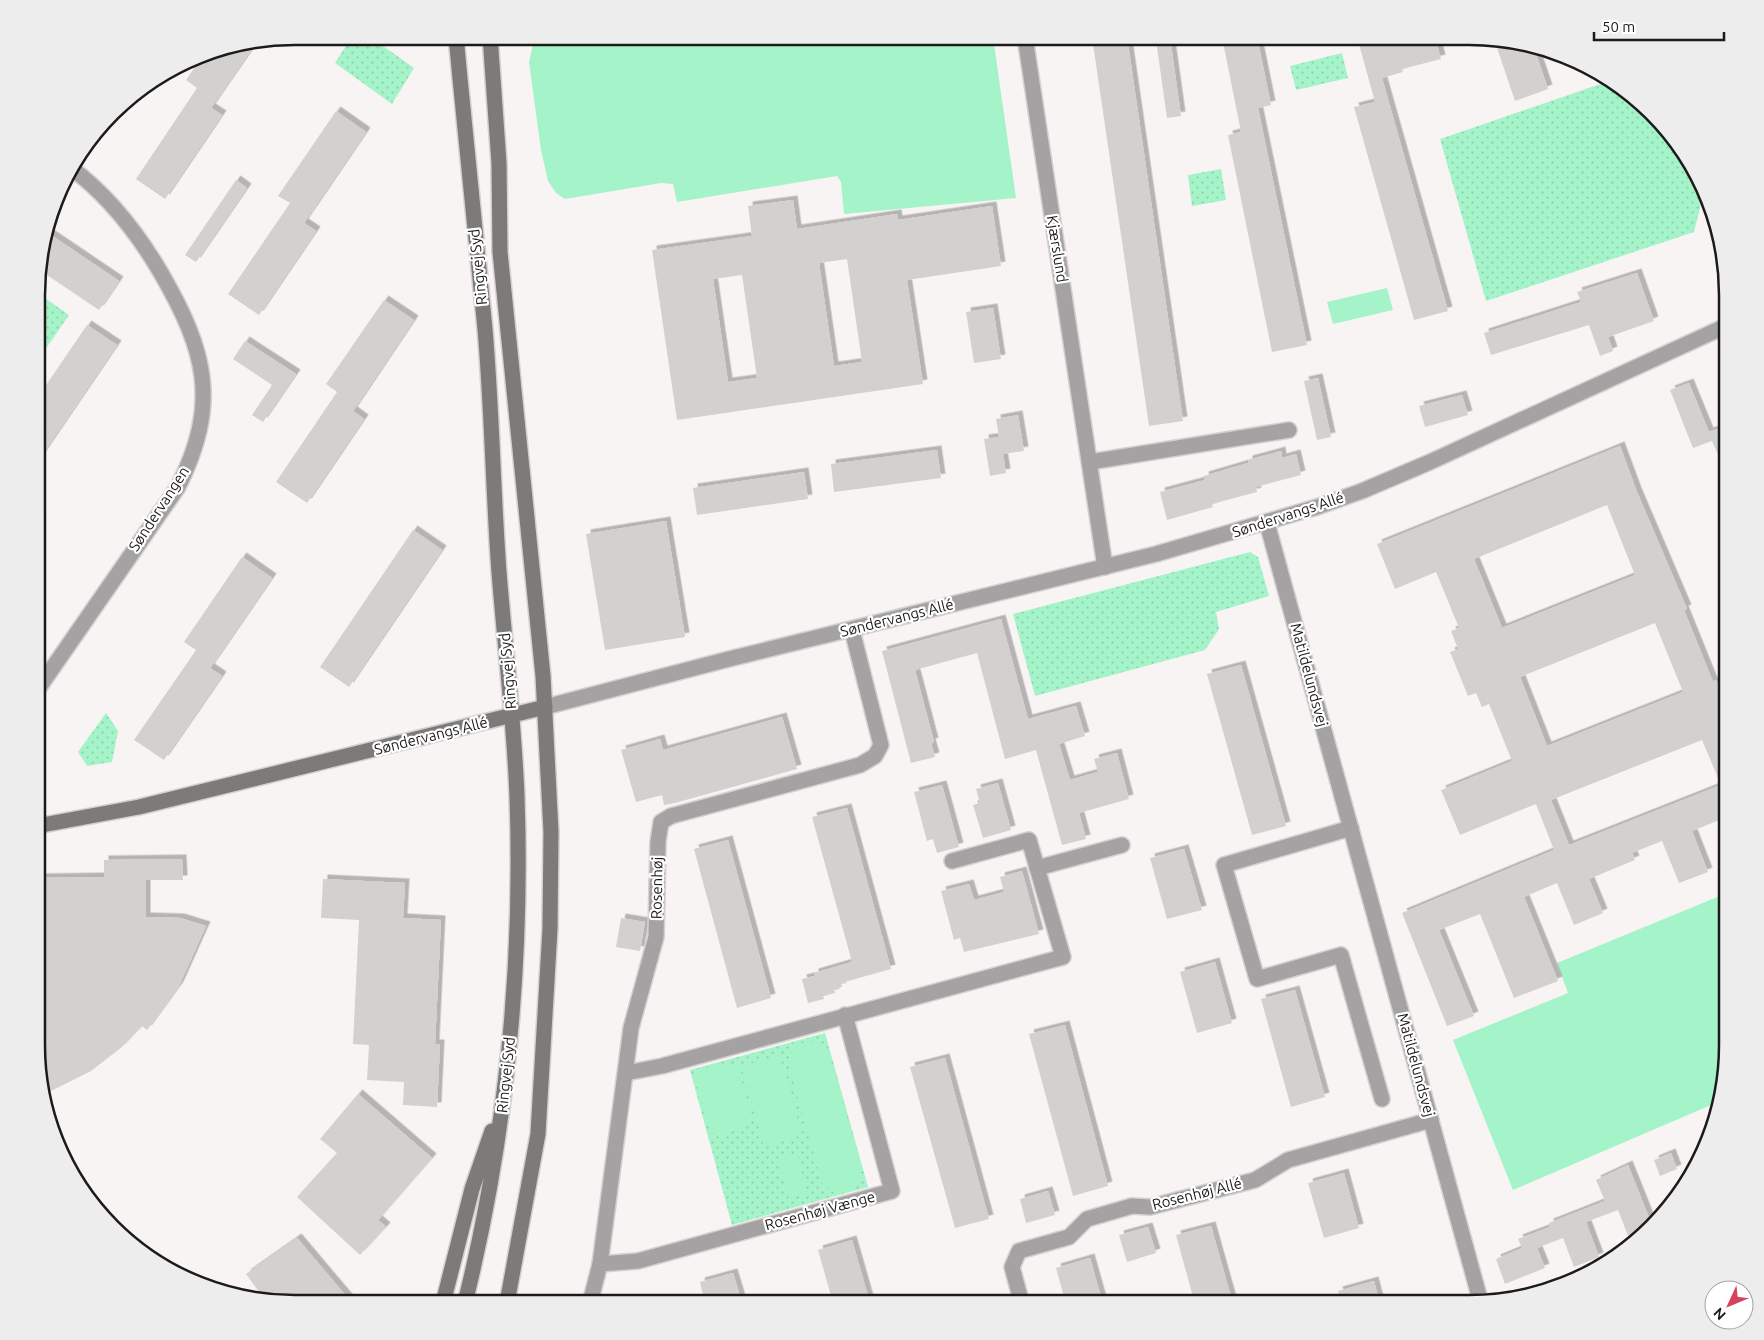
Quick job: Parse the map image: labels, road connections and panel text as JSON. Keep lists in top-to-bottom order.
{
  "streets": {
    "main road": ["Ringvej Syd", "Søndervangs Allé"],
    "street": [
      "Kjærslund",
      "Søndervangen",
      "Matildelundsvej",
      "Rosenhøj",
      "Rosenhøj Allé",
      "Rosenhøj Vænge"
    ]
  },
  "crossings": [
    ["Kjærslund", "Søndervangs Allé"],
    ["Ringvej Syd", "Søndervangs Allé"],
    ["Søndervangs Allé", "Matildelundsvej"],
    ["Søndervangs Allé", "Rosenhøj"],
    ["Matildelundsvej", "Rosenhøj Allé"],
    ["Rosenhøj", "Rosenhøj Vænge"]
  ],
  "scale_bar": "50 m",
  "north": "bottom left"
}
